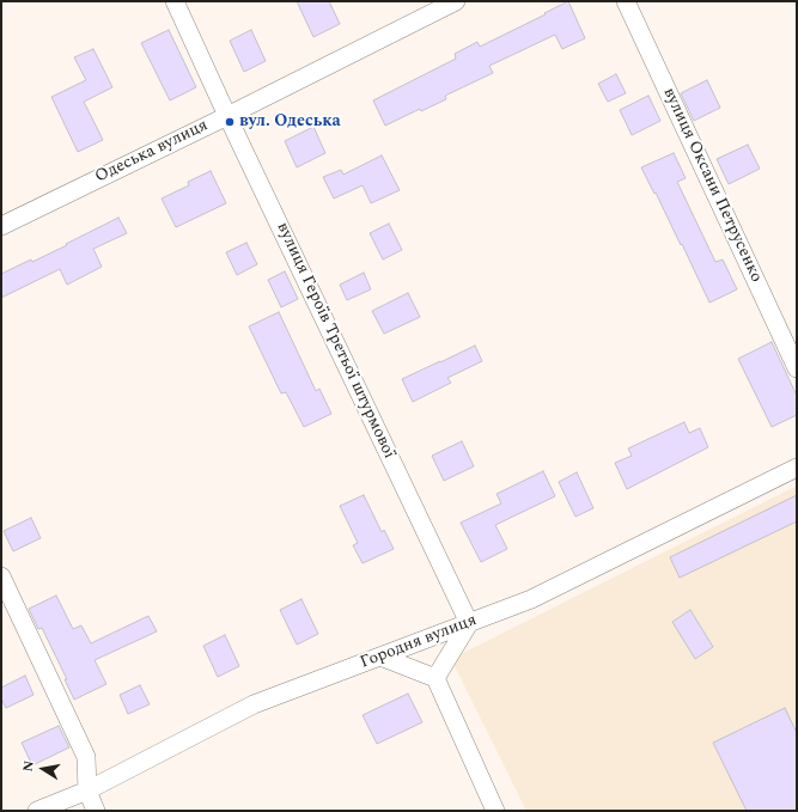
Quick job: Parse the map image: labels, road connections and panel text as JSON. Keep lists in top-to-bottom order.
{
  "streets": {
    "street": [
      "Одеська вулиця",
      "вулиця Оксани Петрусенко",
      "вулиця Героїв Третьої штурмової",
      "Городня вулиця"
    ]
  },
  "crossings": [
    ["Одеська вулиця", "вулиця Героїв Третьої штурмової"],
    ["вулиця Героїв Третьої штурмової", "Городня вулиця"]
  ],
  "places": ["вул. Одеська"],
  "north": "left"
}
